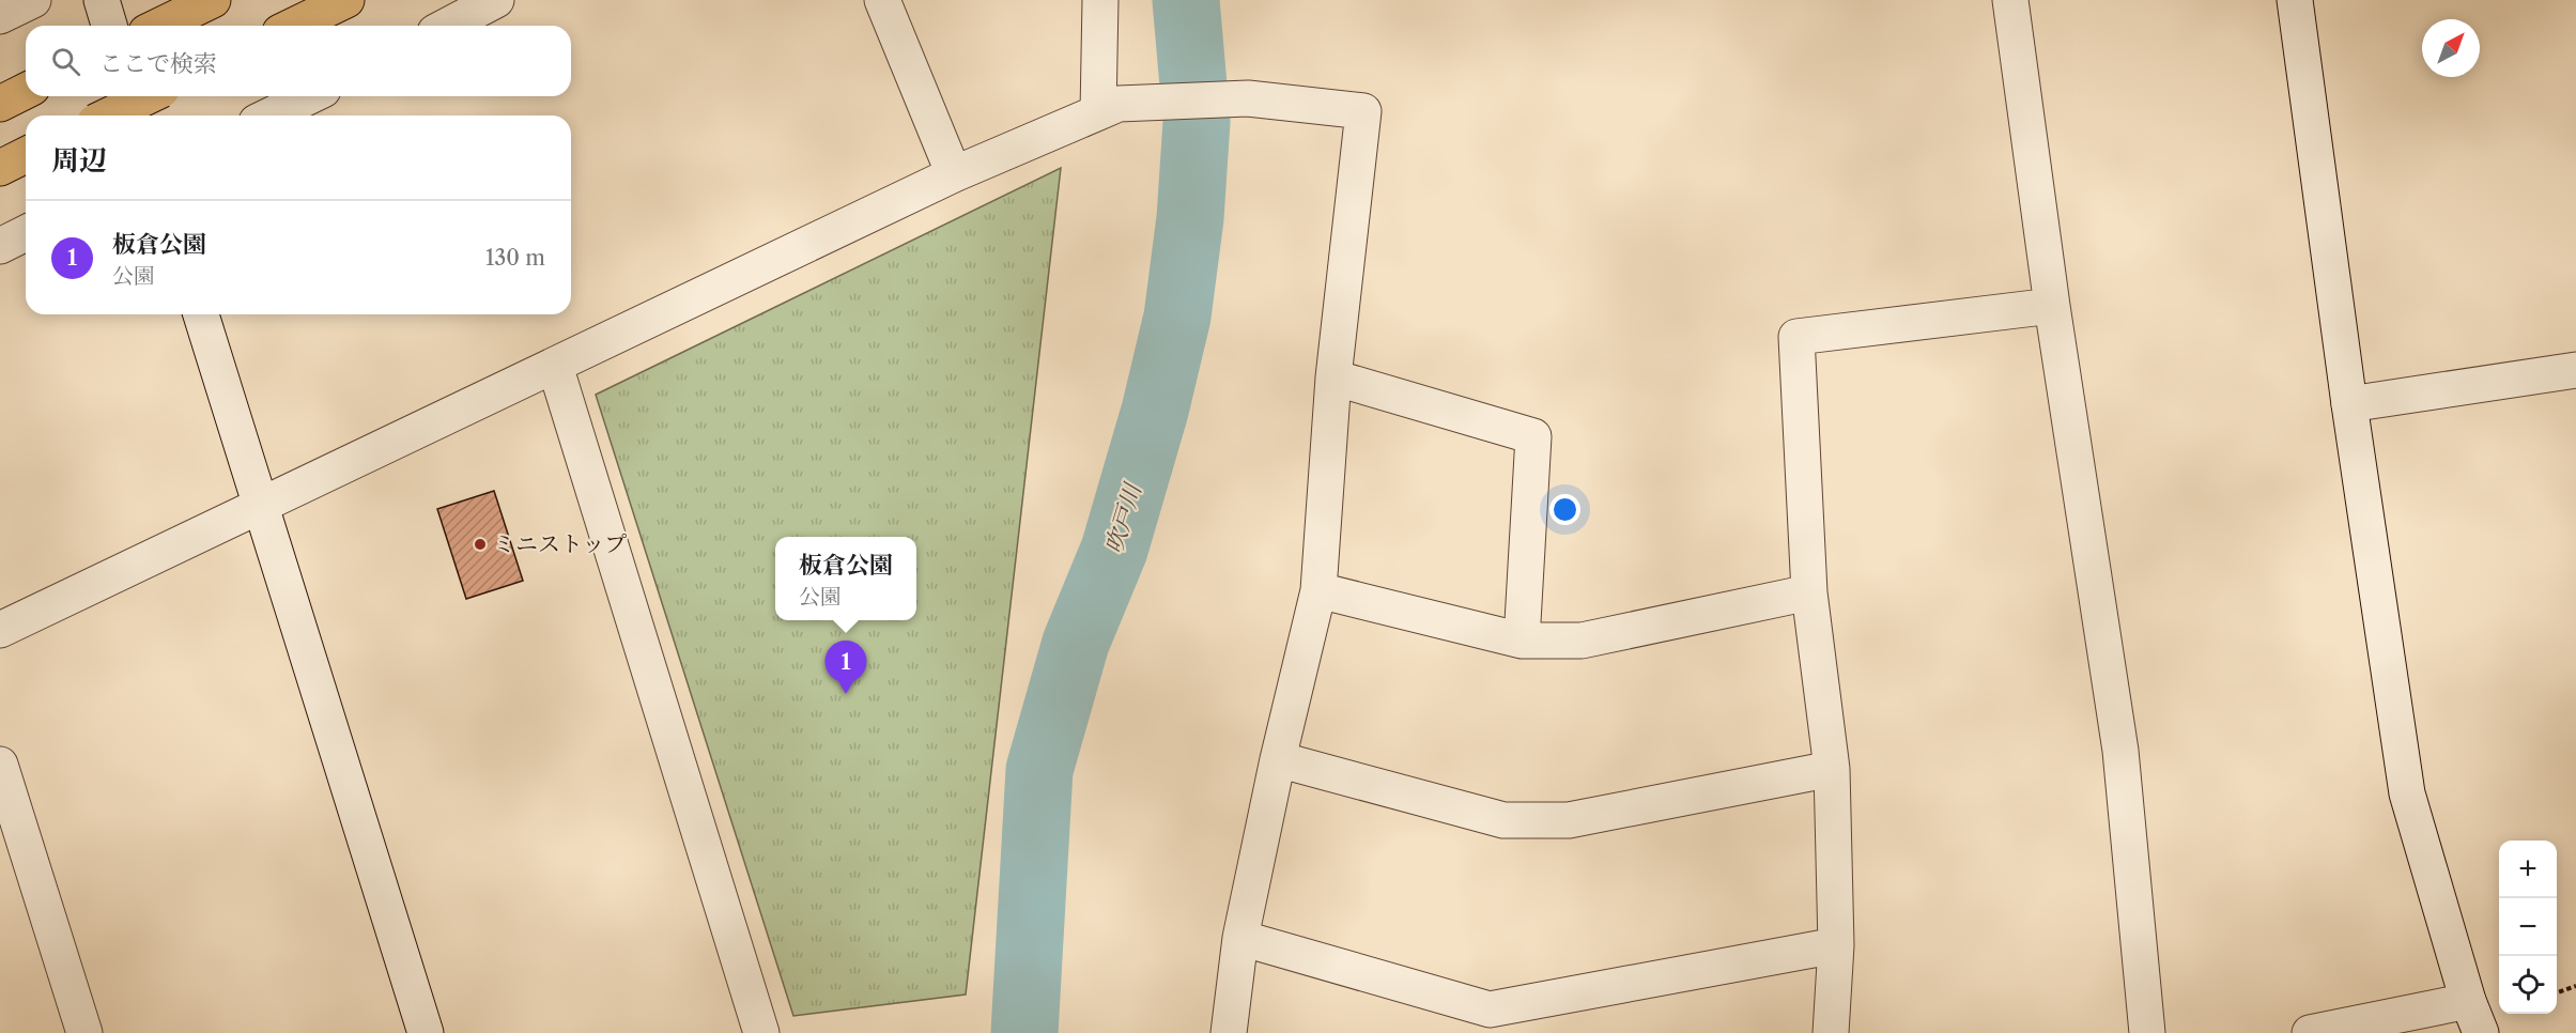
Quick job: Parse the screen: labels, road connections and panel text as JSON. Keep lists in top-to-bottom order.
{
  "water": ["吹戸川"],
  "places": ["ミニストップ"],
  "north": "top right",
  "page": {
    "search": "ここで検索",
    "heading": "周辺",
    "list": [
      {
        "mark": "1",
        "name": "板倉公園",
        "note": "公園",
        "value": "130 m"
      }
    ],
    "popup": ["板倉公園", "公園"],
    "pins": "1",
    "map_buttons": ["+", "−"]
  }
}
